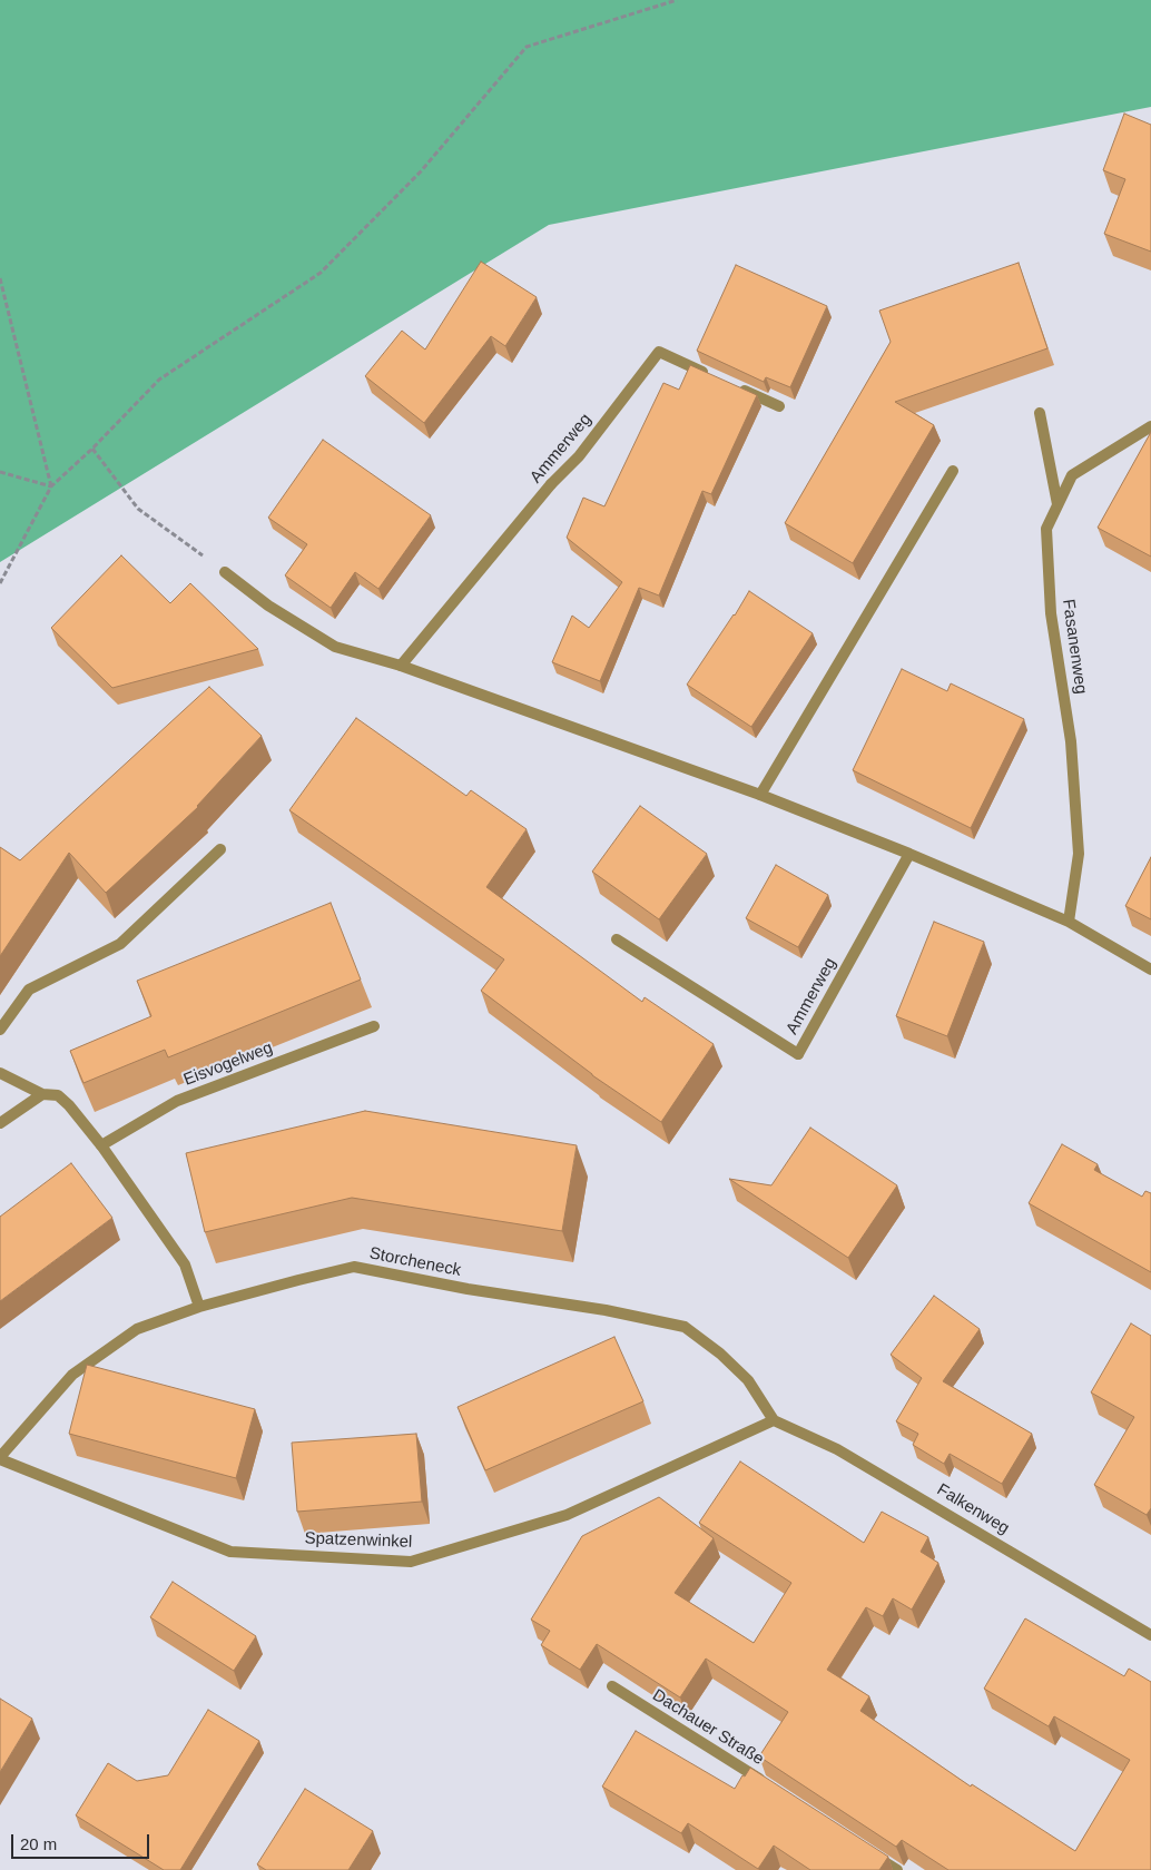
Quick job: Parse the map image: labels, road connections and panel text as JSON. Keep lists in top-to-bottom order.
{
  "streets": {
    "street": [
      "Ammerweg",
      "Fasanenweg",
      "Eisvogelweg",
      "Storcheneck",
      "Falkenweg",
      "Spatzenwinkel",
      "Dachauer Straße"
    ]
  },
  "crossings": [
    ["Storcheneck", "Falkenweg"],
    ["Storcheneck", "Spatzenwinkel"],
    ["Falkenweg", "Spatzenwinkel"]
  ],
  "scale_bar": "20 m"
}
